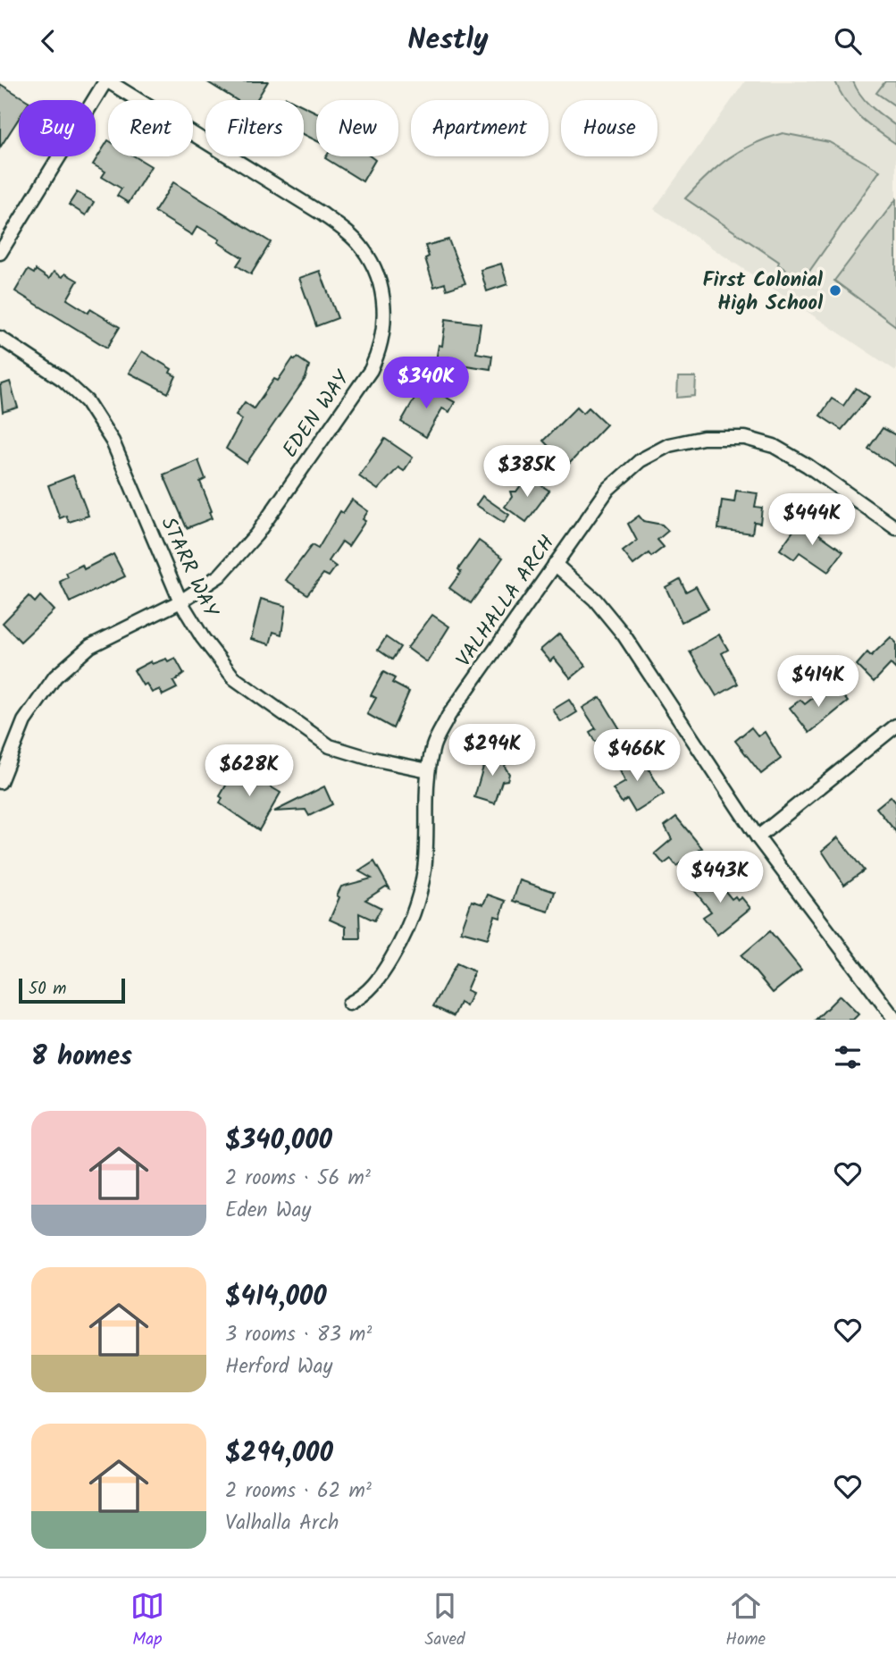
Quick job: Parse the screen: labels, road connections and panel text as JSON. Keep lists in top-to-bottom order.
{
  "streets": {
    "street": ["EDEN WAY", "STARR WAY", "VALHALLA ARCH"]
  },
  "crossings": [
    ["EDEN WAY", "STARR WAY"],
    ["STARR WAY", "VALHALLA ARCH"]
  ],
  "places": ["First Colonial High School"],
  "scale_bar": "50 m",
  "page": {
    "header": "Nestly",
    "chip": [
      "Buy",
      "Rent",
      "Filters",
      "New",
      "Apartment",
      "House"
    ],
    "price": [
      "$340K",
      "$385K",
      "$444K",
      "$414K",
      "$294K",
      "$466K",
      "$628K",
      "$443K"
    ],
    "scale": "50 m",
    "heading": "8 homes",
    "list": [
      {
        "name": "$340,000",
        "note": "2 rooms · 56 m² · Eden Way"
      },
      {
        "name": "$414,000",
        "note": "3 rooms · 83 m² · Herford Way"
      },
      {
        "name": "$294,000",
        "note": "2 rooms · 62 m² · Valhalla Arch"
      }
    ],
    "tabs": ["Map", "Saved", "Home"]
  }
}
